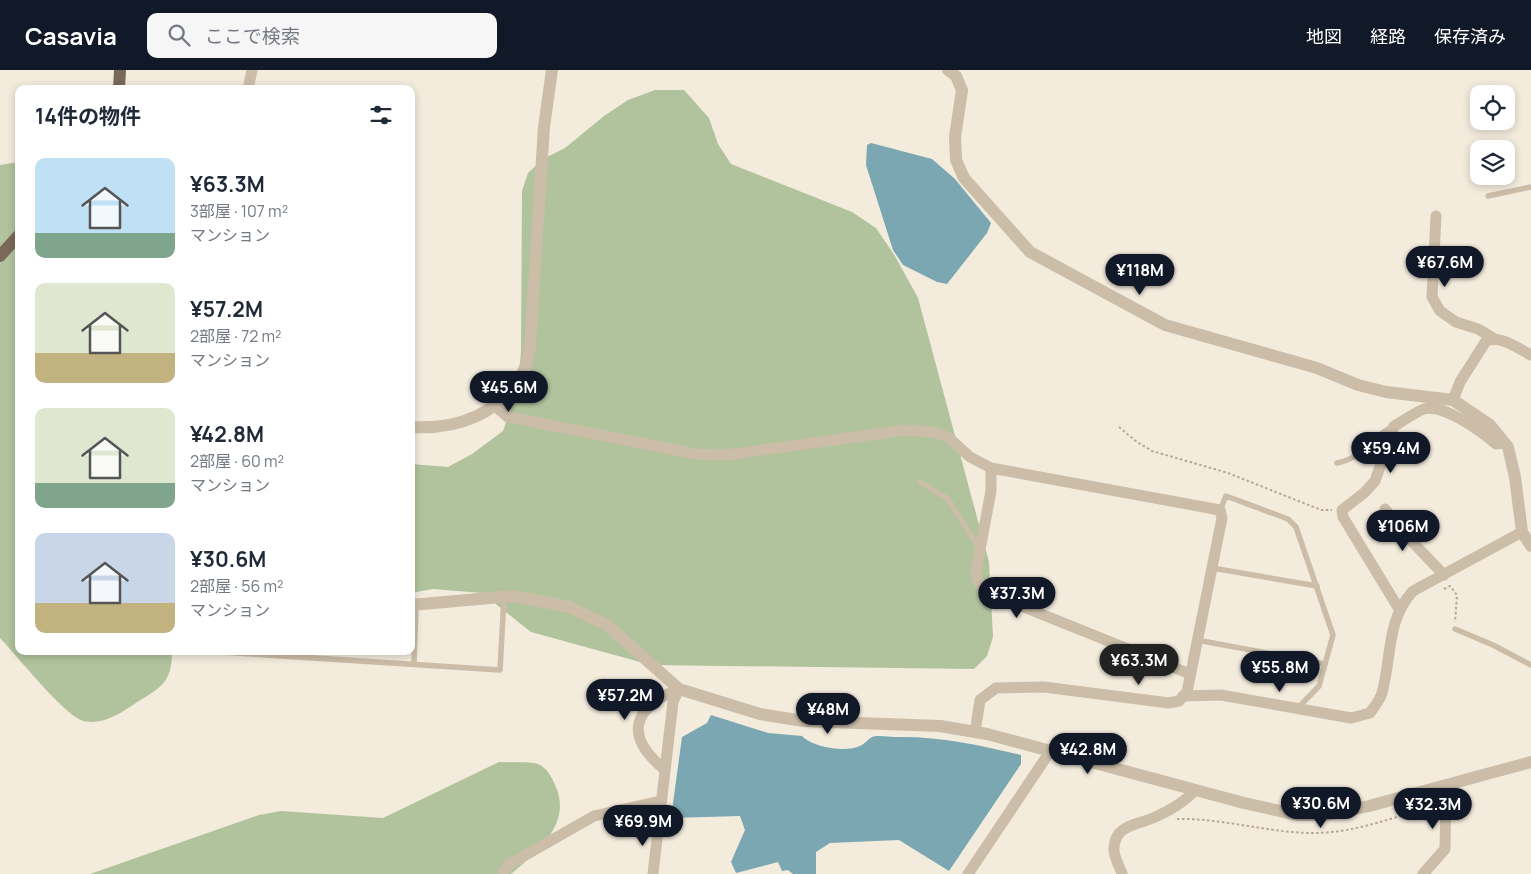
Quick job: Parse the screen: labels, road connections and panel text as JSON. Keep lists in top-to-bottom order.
{
  "page": {
    "header": "Casavia",
    "search": "ここで検索",
    "nav": ["地図", "経路", "保存済み"],
    "heading": "14件の物件",
    "list": [
      {
        "name": "¥63.3M",
        "note": "3部屋 · 107 m² · マンション"
      },
      {
        "name": "¥57.2M",
        "note": "2部屋 · 72 m² · マンション"
      },
      {
        "name": "¥42.8M",
        "note": "2部屋 · 60 m² · マンション"
      },
      {
        "name": "¥30.6M",
        "note": "2部屋 · 56 m² · マンション"
      }
    ],
    "price": [
      "¥67.6M",
      "¥118M",
      "¥45.6M",
      "¥59.4M",
      "¥106M",
      "¥37.3M",
      "¥63.3M",
      "¥55.8M",
      "¥57.2M",
      "¥48M",
      "¥42.8M",
      "¥30.6M",
      "¥32.3M",
      "¥69.9M"
    ]
  }
}
